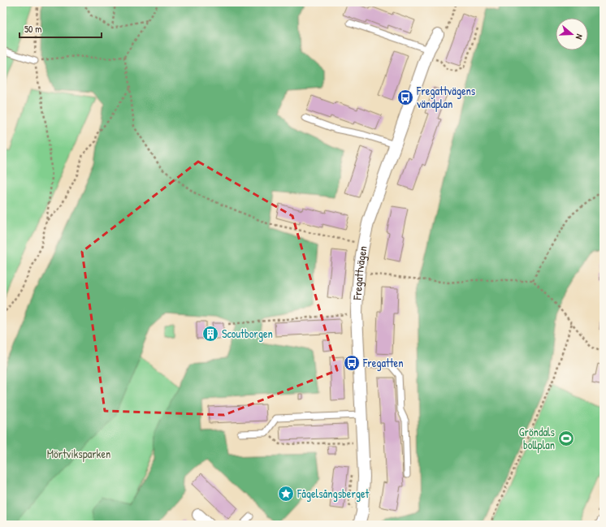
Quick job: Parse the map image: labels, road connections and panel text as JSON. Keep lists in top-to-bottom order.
{
  "streets": {
    "street": ["Fregattvägen"]
  },
  "parks": ["Mörtviksparken"],
  "places": {
    "bus stop": ["Fregattvägens vändplan", "Fregatten"],
    "building": ["Scoutborgen"],
    "sports": ["Gröndals bollplan"],
    "place": ["Fågelsångsberget"]
  },
  "scale_bar": "50 m",
  "north": "right"
}
